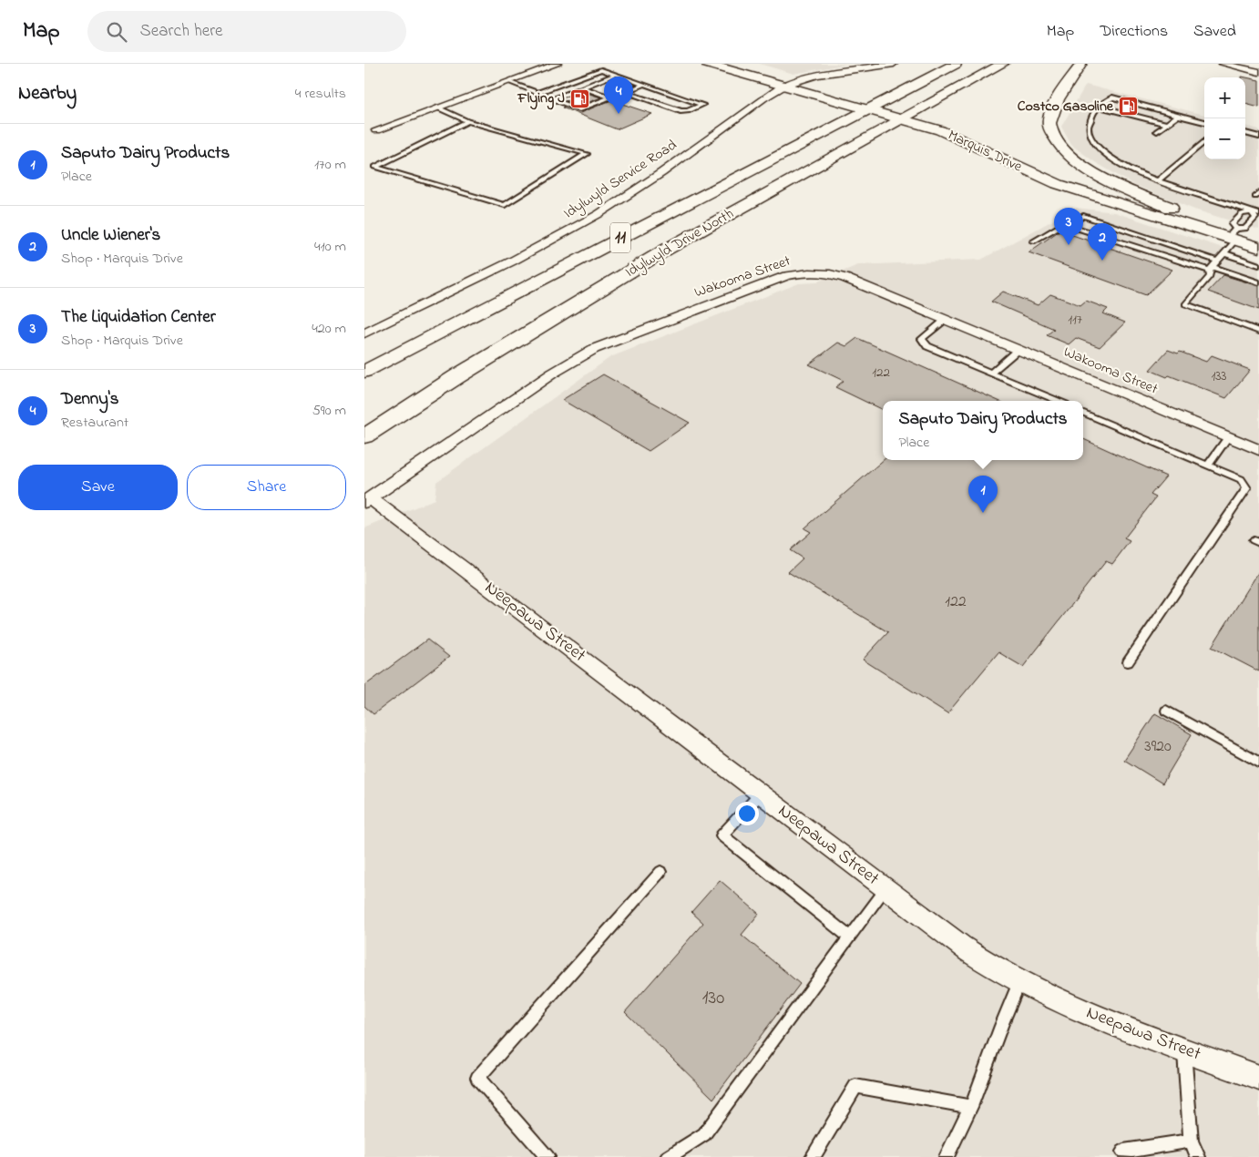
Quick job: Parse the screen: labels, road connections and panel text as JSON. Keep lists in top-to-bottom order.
{
  "streets": {
    "main road": ["Marquis Drive", "11", "Idylwyld Drive North"],
    "street": ["Idylwyld Service Road", "Wakooma Street", "Neepawa Street"]
  },
  "crossings": [
    ["Marquis Drive", "Idylwyld Service Road"],
    ["Marquis Drive", "Idylwyld Drive North"],
    ["Wakooma Street", "Neepawa Street"]
  ],
  "places": {
    "fuel station": ["Flying J", "Costco Gasoline"]
  },
  "house_numbers": [
    "117",
    "122",
    "133",
    "122",
    "3920",
    "130"
  ],
  "page": {
    "header": "Map",
    "search": "Search here",
    "nav": ["Map", "Directions", "Saved"],
    "heading": ["Nearby", "4 results"],
    "pins": [
      "4",
      "3",
      "2",
      "1"
    ],
    "map_buttons": ["+", "−"],
    "list": [
      {
        "mark": "1",
        "name": "Saputo Dairy Products",
        "note": "Place",
        "value": "170 m"
      },
      {
        "mark": "2",
        "name": "Uncle Wiener's",
        "note": "Shop · Marquis Drive",
        "value": "410 m"
      },
      {
        "mark": "3",
        "name": "The Liquidation Center",
        "note": "Shop · Marquis Drive",
        "value": "420 m"
      },
      {
        "mark": "4",
        "name": "Denny's",
        "note": "Restaurant",
        "value": "590 m"
      }
    ],
    "popup": ["Saputo Dairy Products", "Place"],
    "buttons": ["Save", "Share"]
  }
}
